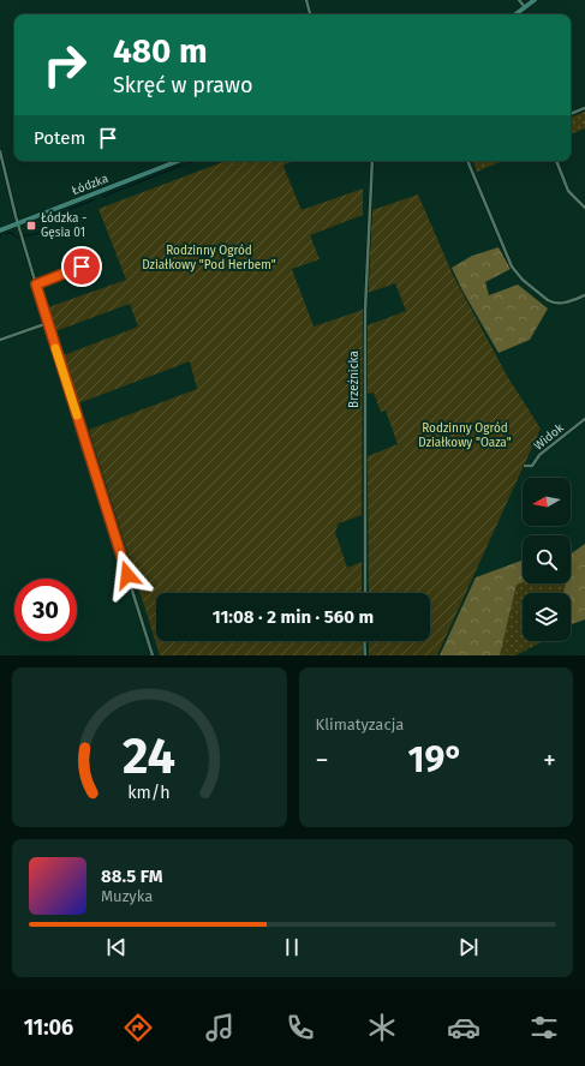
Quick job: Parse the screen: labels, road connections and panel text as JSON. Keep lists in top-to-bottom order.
{
  "streets": {
    "main road": ["Łódzka"],
    "street": ["Brzeźnicka", "Widok"]
  },
  "parks": ["Rodzinny Ogród Działkowy \"Pod Herbem\"", "Rodzinny Ogród Działkowy \"Oaza\""],
  "places": {
    "transit": ["Łódzka - Gęsia 01"]
  },
  "north": "left",
  "page": {
    "turn": ["480 m", "Skręć w prawo"],
    "then": "Potem",
    "limit": "30",
    "trip": "11:08 · 2 min · 560 m",
    "tile": "Klimatyzacja",
    "heat": ["−", "19°", "+"],
    "song": ["88.5 FM", "Muzyka"],
    "tabs": "11:06",
    "gauge": ["24", "km/h"]
  }
}
